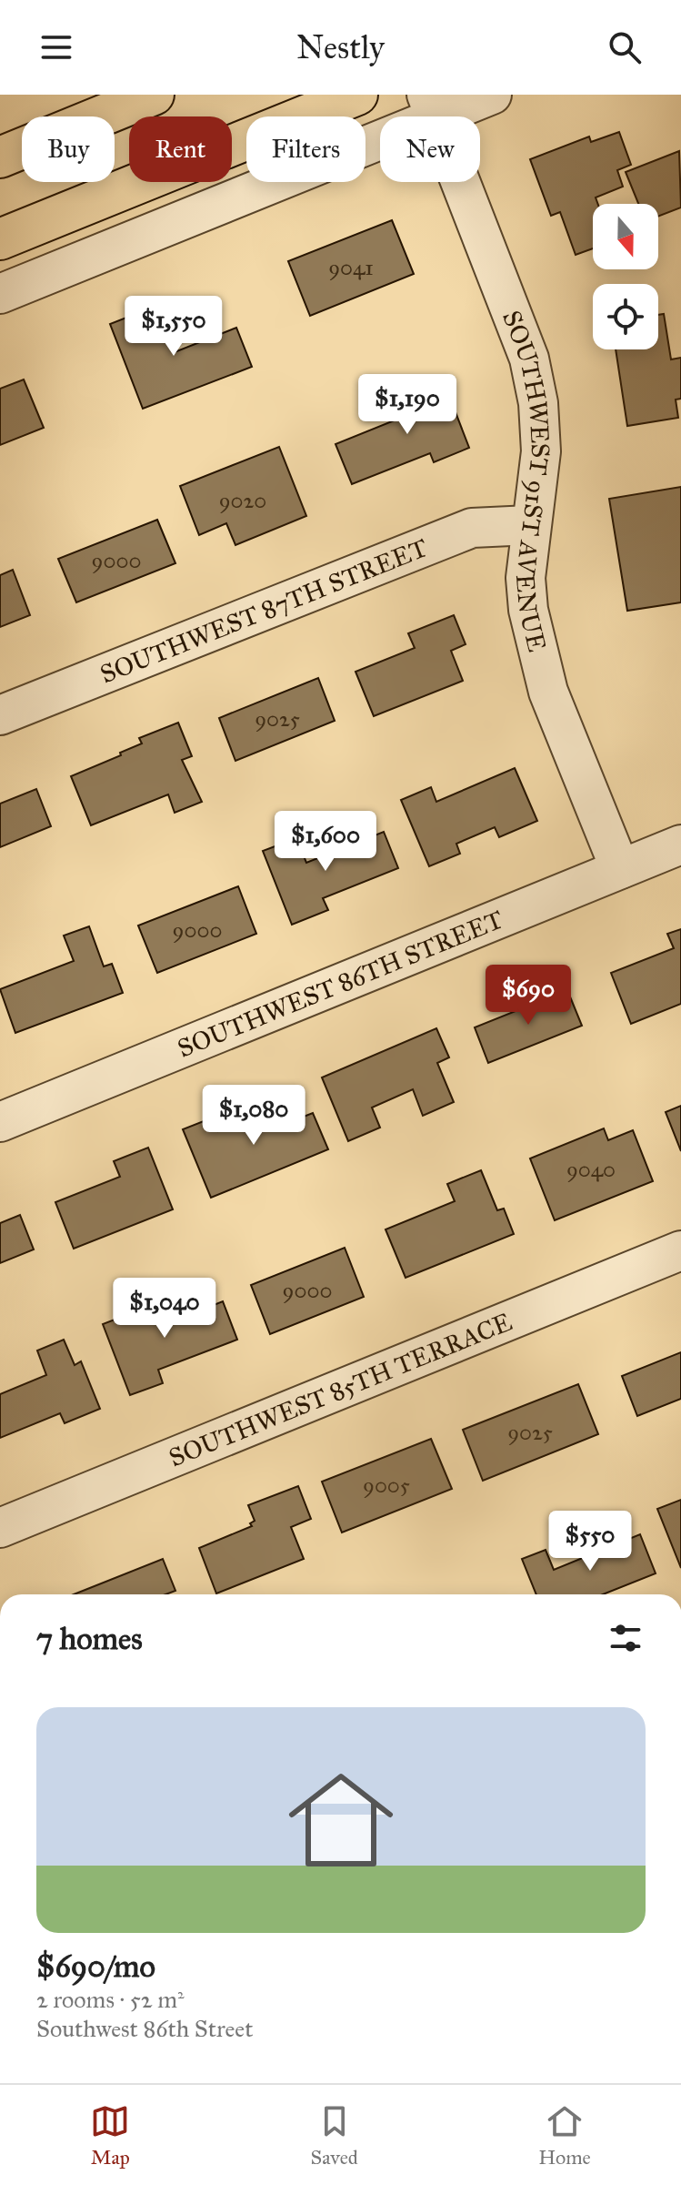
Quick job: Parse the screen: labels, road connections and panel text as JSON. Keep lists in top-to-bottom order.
{
  "streets": {
    "street": [
      "SOUTHWEST 91ST AVENUE",
      "SOUTHWEST 87TH STREET",
      "SOUTHWEST 86TH STREET",
      "SOUTHWEST 85TH TERRACE"
    ]
  },
  "crossings": [
    ["SOUTHWEST 91ST AVENUE", "SOUTHWEST 87TH STREET"],
    ["SOUTHWEST 91ST AVENUE", "SOUTHWEST 86TH STREET"]
  ],
  "house_numbers": [
    "9041",
    "9020",
    "9000",
    "9025",
    "9000",
    "9040",
    "9000",
    "9025",
    "9005"
  ],
  "north": "bottom",
  "page": {
    "header": "Nestly",
    "chip": [
      "Buy",
      "Rent",
      "Filters",
      "New"
    ],
    "price": [
      "$1,550",
      "$1,190",
      "$1,600",
      "$690",
      "$1,080",
      "$1,040",
      "$550"
    ],
    "heading": "7 homes",
    "list": [
      {
        "name": "$690/mo",
        "note": "2 rooms · 52 m² · Southwest 86th Street"
      }
    ],
    "tabs": ["Map", "Saved", "Home"]
  }
}
